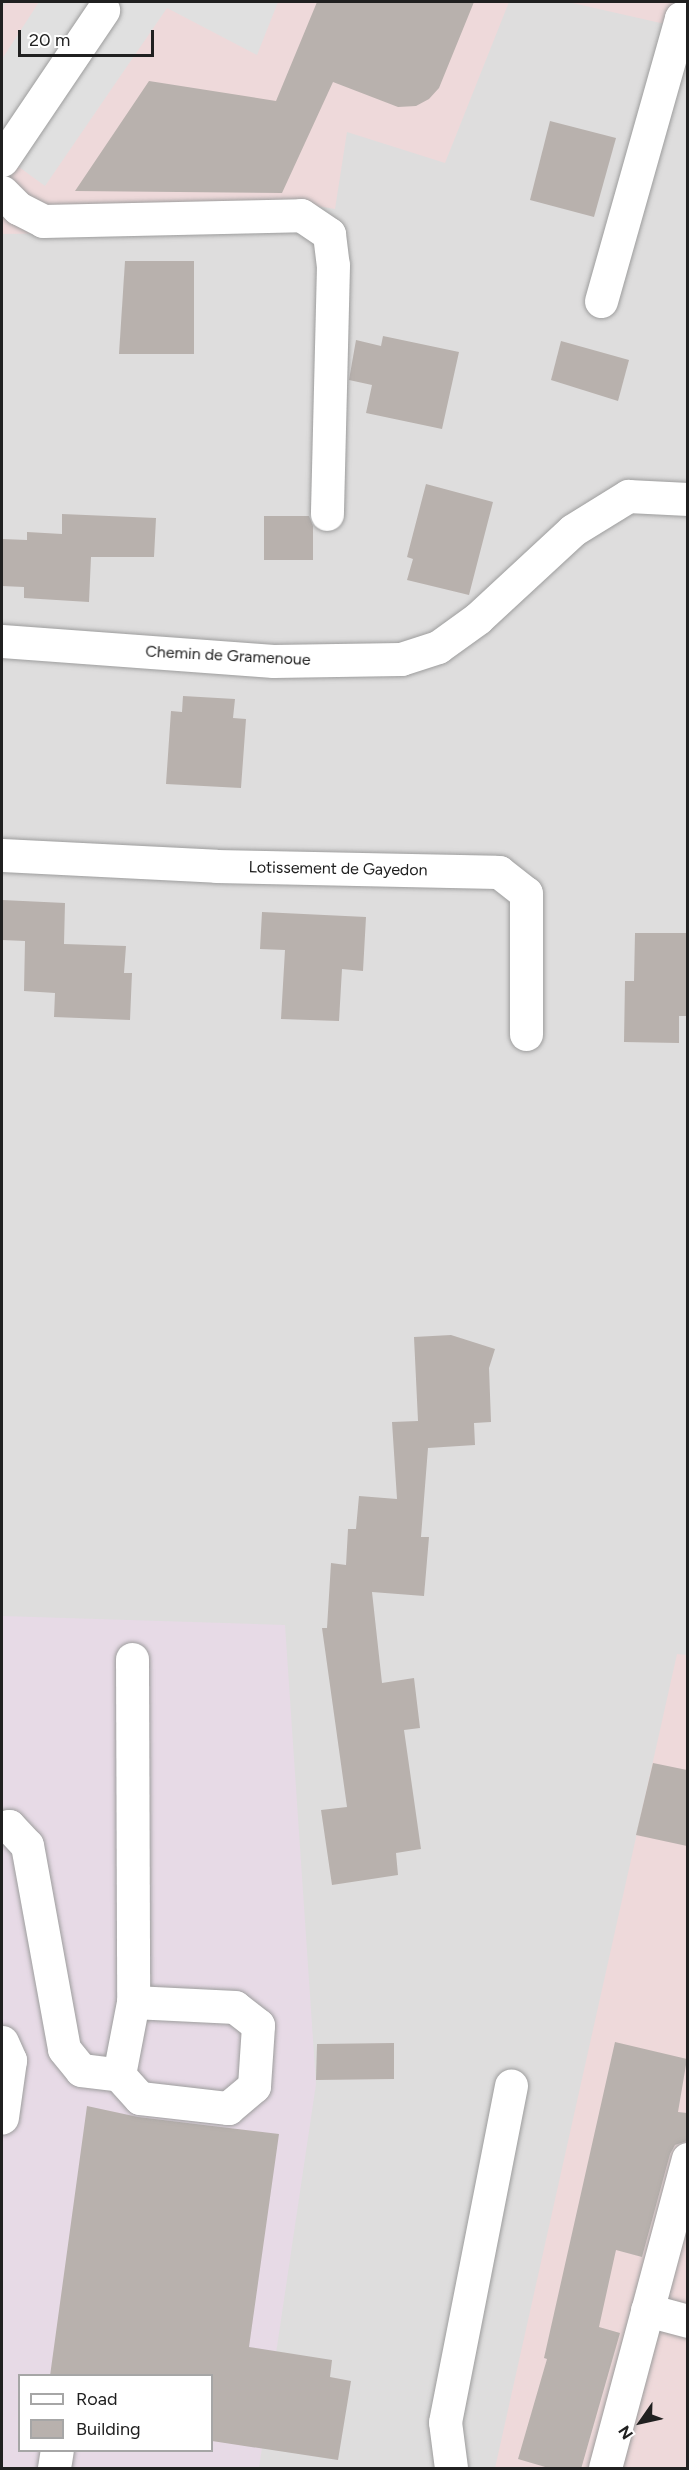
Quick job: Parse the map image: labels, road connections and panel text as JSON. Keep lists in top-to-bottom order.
{
  "streets": {
    "street": ["Chemin de Gramenoue", "Lotissement de Gayedon"]
  },
  "legend": ["Road", "Building"],
  "scale_bar": "20 m",
  "north": "bottom left"
}
